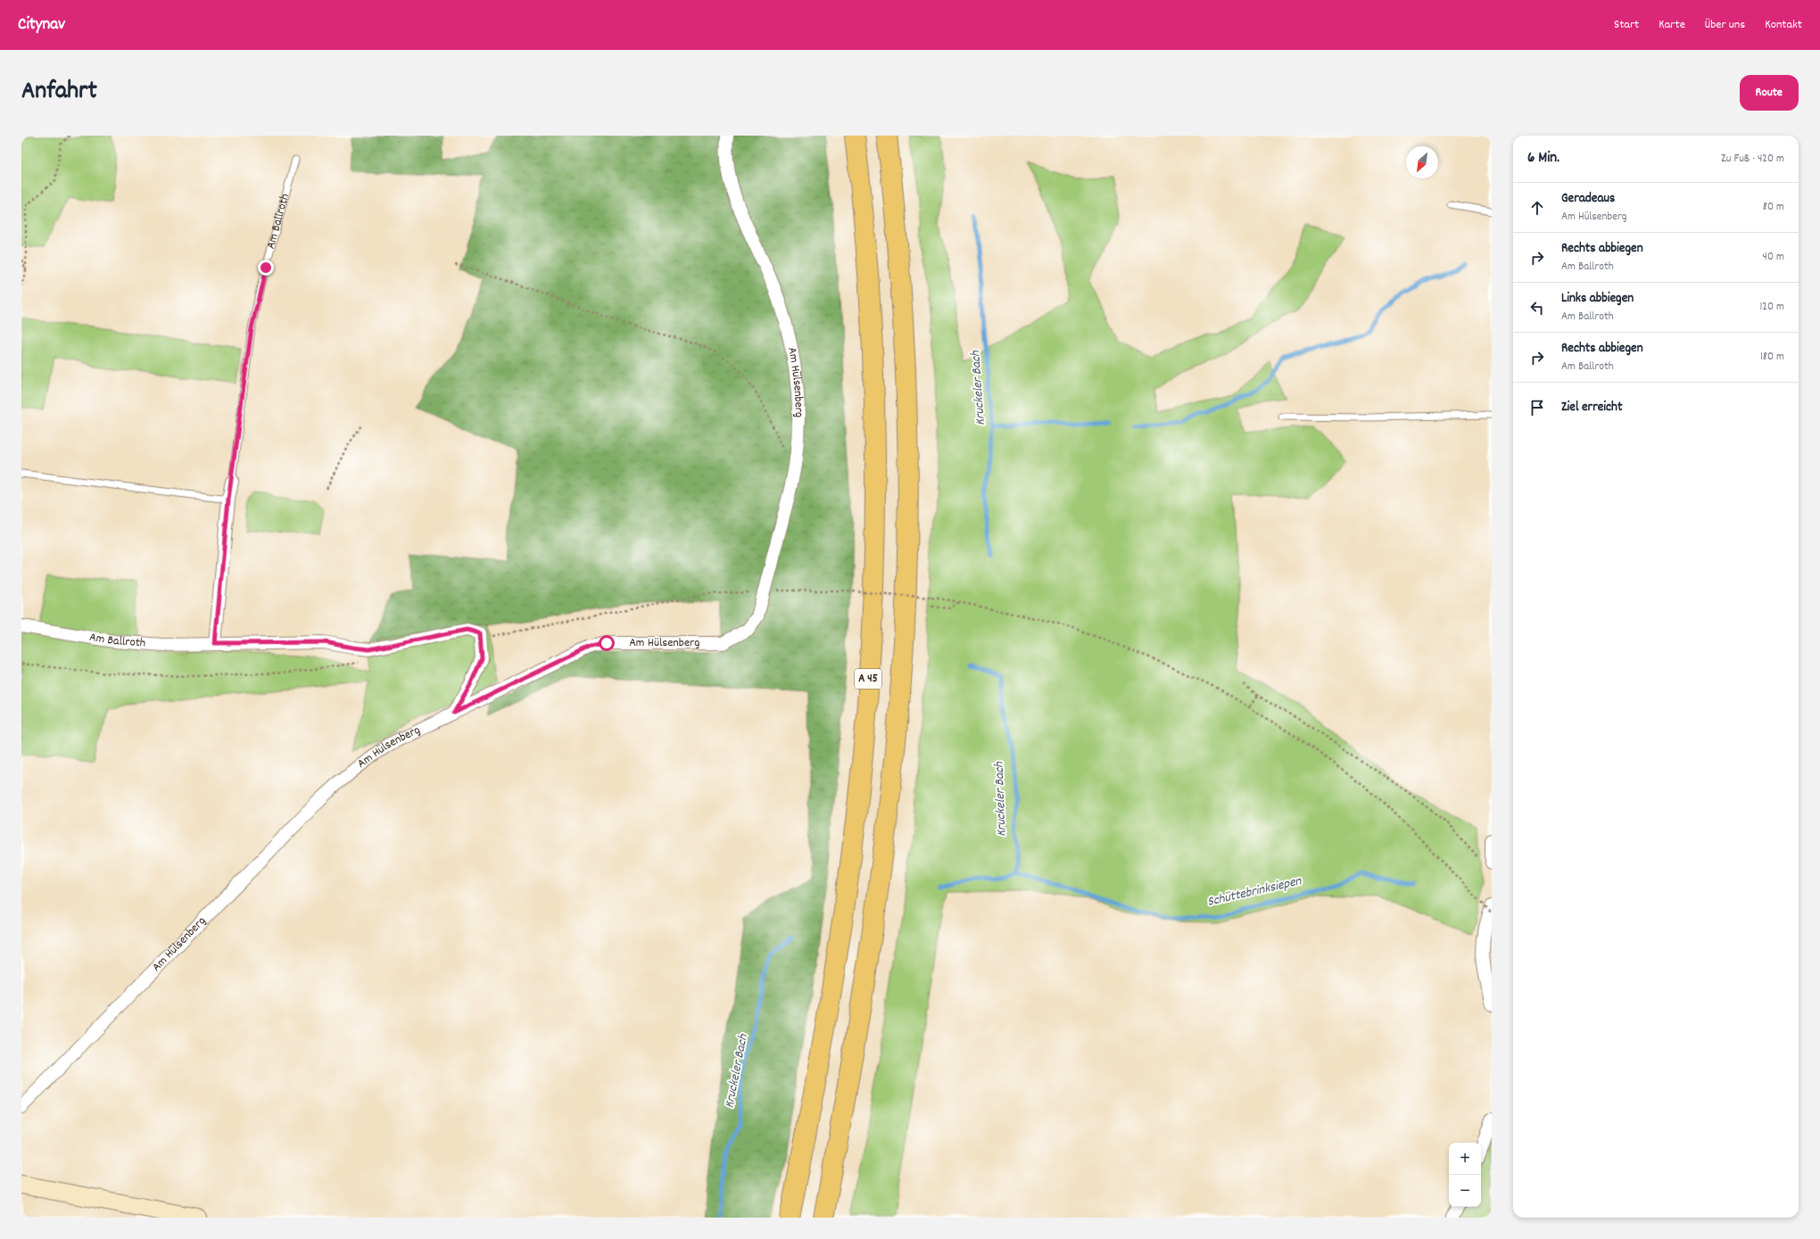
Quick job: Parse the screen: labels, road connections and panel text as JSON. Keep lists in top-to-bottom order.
{
  "streets": {
    "highway": ["A 45"],
    "street": ["Am Ballroth", "Am Hülsenberg"]
  },
  "water": ["Kruckeler Bach", "Schüttebrinksiepen"],
  "north": "bottom left",
  "page": {
    "header": "Citynav",
    "nav": [
      "Start",
      "Karte",
      "Über uns",
      "Kontakt"
    ],
    "title": "Anfahrt",
    "buttons": "Route",
    "heading": ["6 Min.", "Zu Fuß · 420 m"],
    "list": [
      ["Geradeaus", "Am Hülsenberg", "80 m"],
      ["Rechts abbiegen", "Am Ballroth", "40 m"],
      ["Links abbiegen", "Am Ballroth", "120 m"],
      ["Rechts abbiegen", "Am Ballroth", "180 m"],
      "Ziel erreicht"
    ],
    "map_buttons": ["+", "−"]
  }
}
